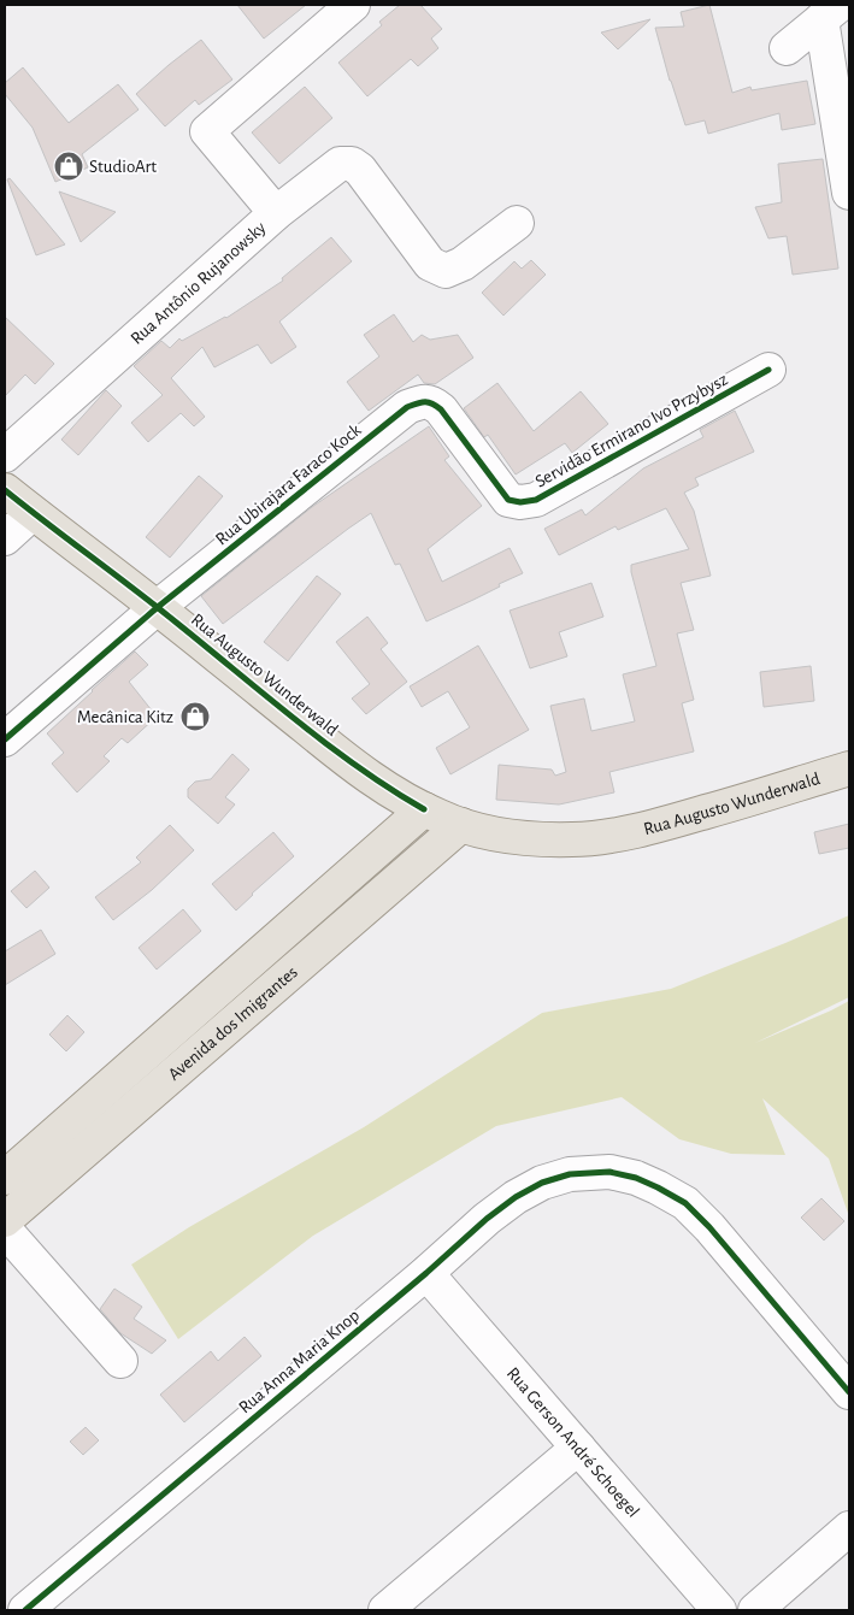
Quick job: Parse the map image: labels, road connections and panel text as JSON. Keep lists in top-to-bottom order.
{
  "streets": {
    "main road": ["Rua Augusto Wunderwald", "Avenida dos Imigrantes"],
    "street": [
      "Rua Antônio Rujanowsky",
      "Servidão Ermirano Ivo Przybysz",
      "Rua Ubirajara Faraco Kock",
      "Rua Anna Maria Knop",
      "Rua Gerson André Schoegel"
    ]
  },
  "crossings": [
    ["Servidão Ermirano Ivo Przybysz", "Rua Ubirajara Faraco Kock"],
    ["Rua Ubirajara Faraco Kock", "Rua Augusto Wunderwald"],
    ["Rua Augusto Wunderwald", "Avenida dos Imigrantes"],
    ["Rua Anna Maria Knop", "Rua Gerson André Schoegel"]
  ],
  "places": {
    "shop": ["StudioArt", "Mecânica Kitz"]
  }
}
